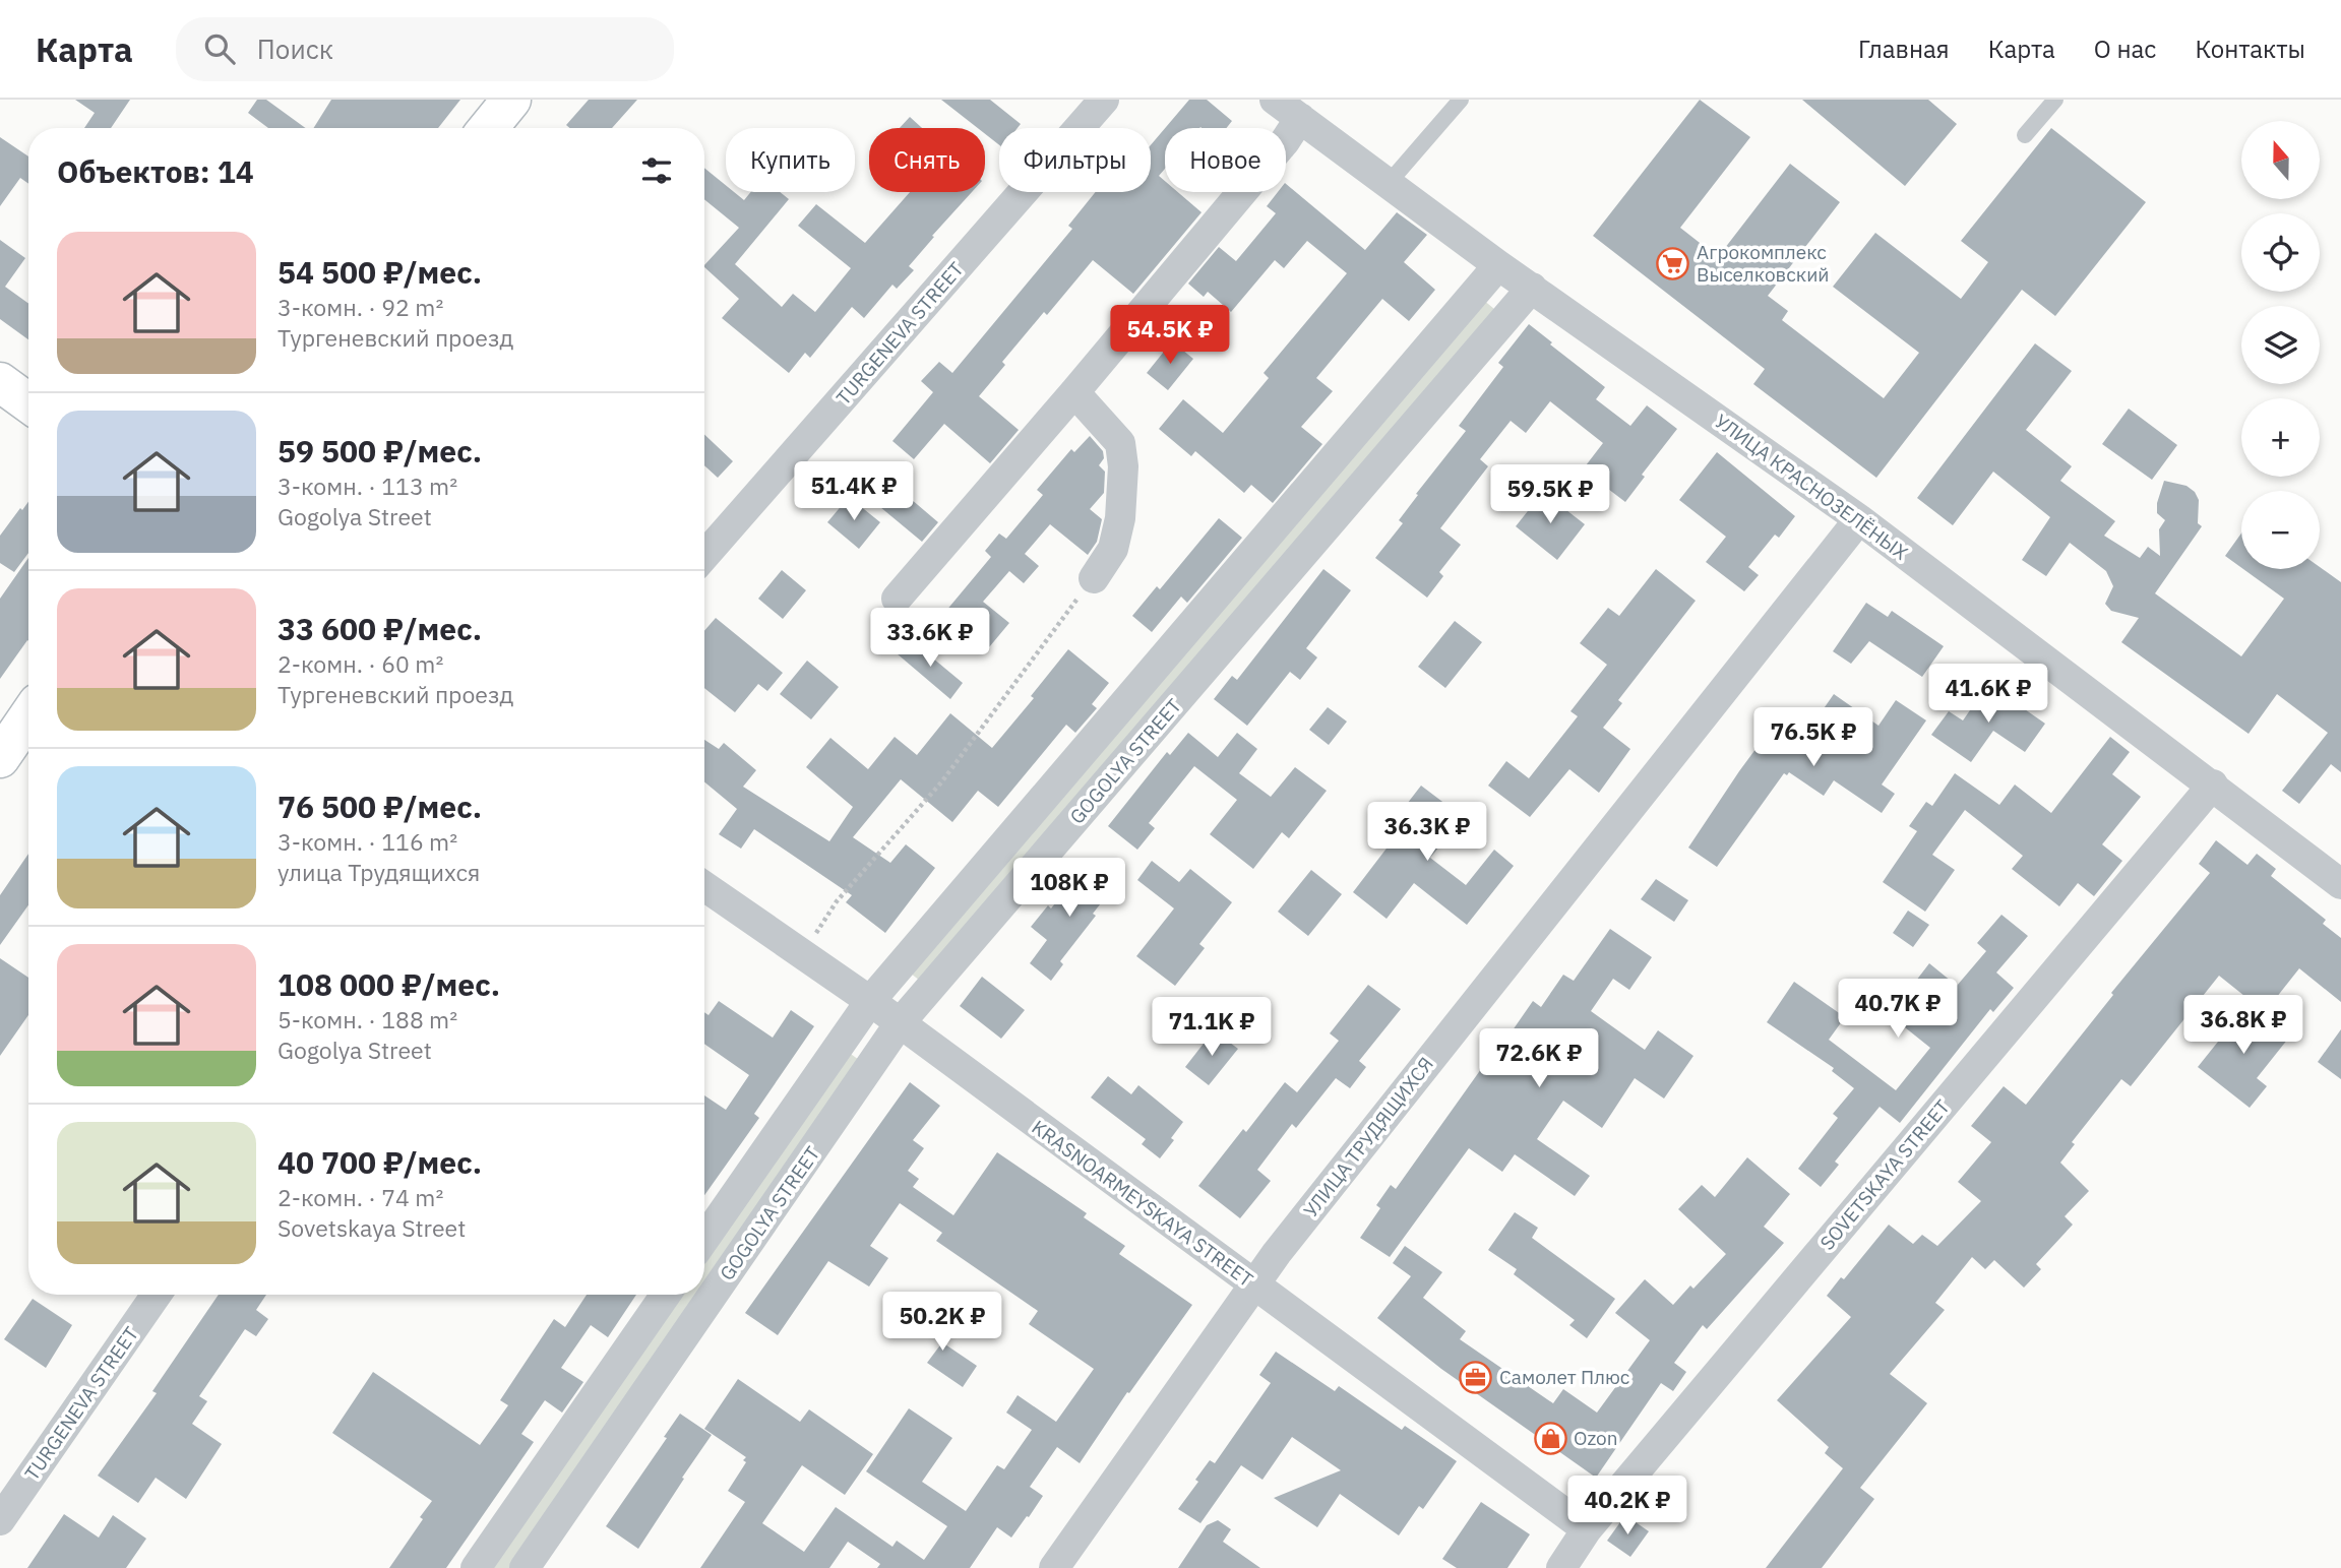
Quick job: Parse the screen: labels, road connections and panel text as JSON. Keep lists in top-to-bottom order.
{
  "streets": {
    "street": [
      "TURGENEVA STREET",
      "УЛИЦА КРАСНОЗЕЛЁНЫХ",
      "GOGOLYA STREET",
      "УЛИЦА ТРУДЯЩИХСЯ",
      "SOVETSKAYA STREET",
      "KRASNOARMEYSKAYA STREET"
    ]
  },
  "crossings": [
    ["УЛИЦА КРАСНОЗЕЛЁНЫХ", "GOGOLYA STREET"],
    ["УЛИЦА КРАСНОЗЕЛЁНЫХ", "УЛИЦА ТРУДЯЩИХСЯ"],
    ["УЛИЦА КРАСНОЗЕЛЁНЫХ", "SOVETSKAYA STREET"],
    ["GOGOLYA STREET", "KRASNOARMEYSKAYA STREET"],
    ["УЛИЦА ТРУДЯЩИХСЯ", "KRASNOARMEYSKAYA STREET"],
    ["SOVETSKAYA STREET", "KRASNOARMEYSKAYA STREET"]
  ],
  "places": {
    "supermarket": ["Агрокомплекс Выселковский"],
    "office": ["Самолет Плюс"],
    "shop": ["Ozon"]
  },
  "north": "top",
  "page": {
    "header": "Карта",
    "search": "Поиск",
    "nav": [
      "Главная",
      "Карта",
      "О нас",
      "Контакты"
    ],
    "map_buttons": ["+", "−"],
    "chip": [
      "Купить",
      "Снять",
      "Фильтры",
      "Новое"
    ],
    "heading": "Объектов: 14",
    "list": [
      {
        "name": "54 500 ₽/мес.",
        "note": "3-комн. · 92 m² · Тургеневский проезд"
      },
      {
        "name": "59 500 ₽/мес.",
        "note": "3-комн. · 113 m² · Gogolya Street"
      },
      {
        "name": "33 600 ₽/мес.",
        "note": "2-комн. · 60 m² · Тургеневский проезд"
      },
      {
        "name": "76 500 ₽/мес.",
        "note": "3-комн. · 116 m² · улица Трудящихся"
      },
      {
        "name": "108 000 ₽/мес.",
        "note": "5-комн. · 188 m² · Gogolya Street"
      },
      {
        "name": "40 700 ₽/мес.",
        "note": "2-комн. · 74 m² · Sovetskaya Street"
      }
    ],
    "price": [
      "54.5K ₽",
      "51.4K ₽",
      "59.5K ₽",
      "33.6K ₽",
      "41.6K ₽",
      "76.5K ₽",
      "36.3K ₽",
      "108K ₽",
      "40.7K ₽",
      "36.8K ₽",
      "71.1K ₽",
      "72.6K ₽",
      "50.2K ₽",
      "40.2K ₽"
    ]
  }
}
